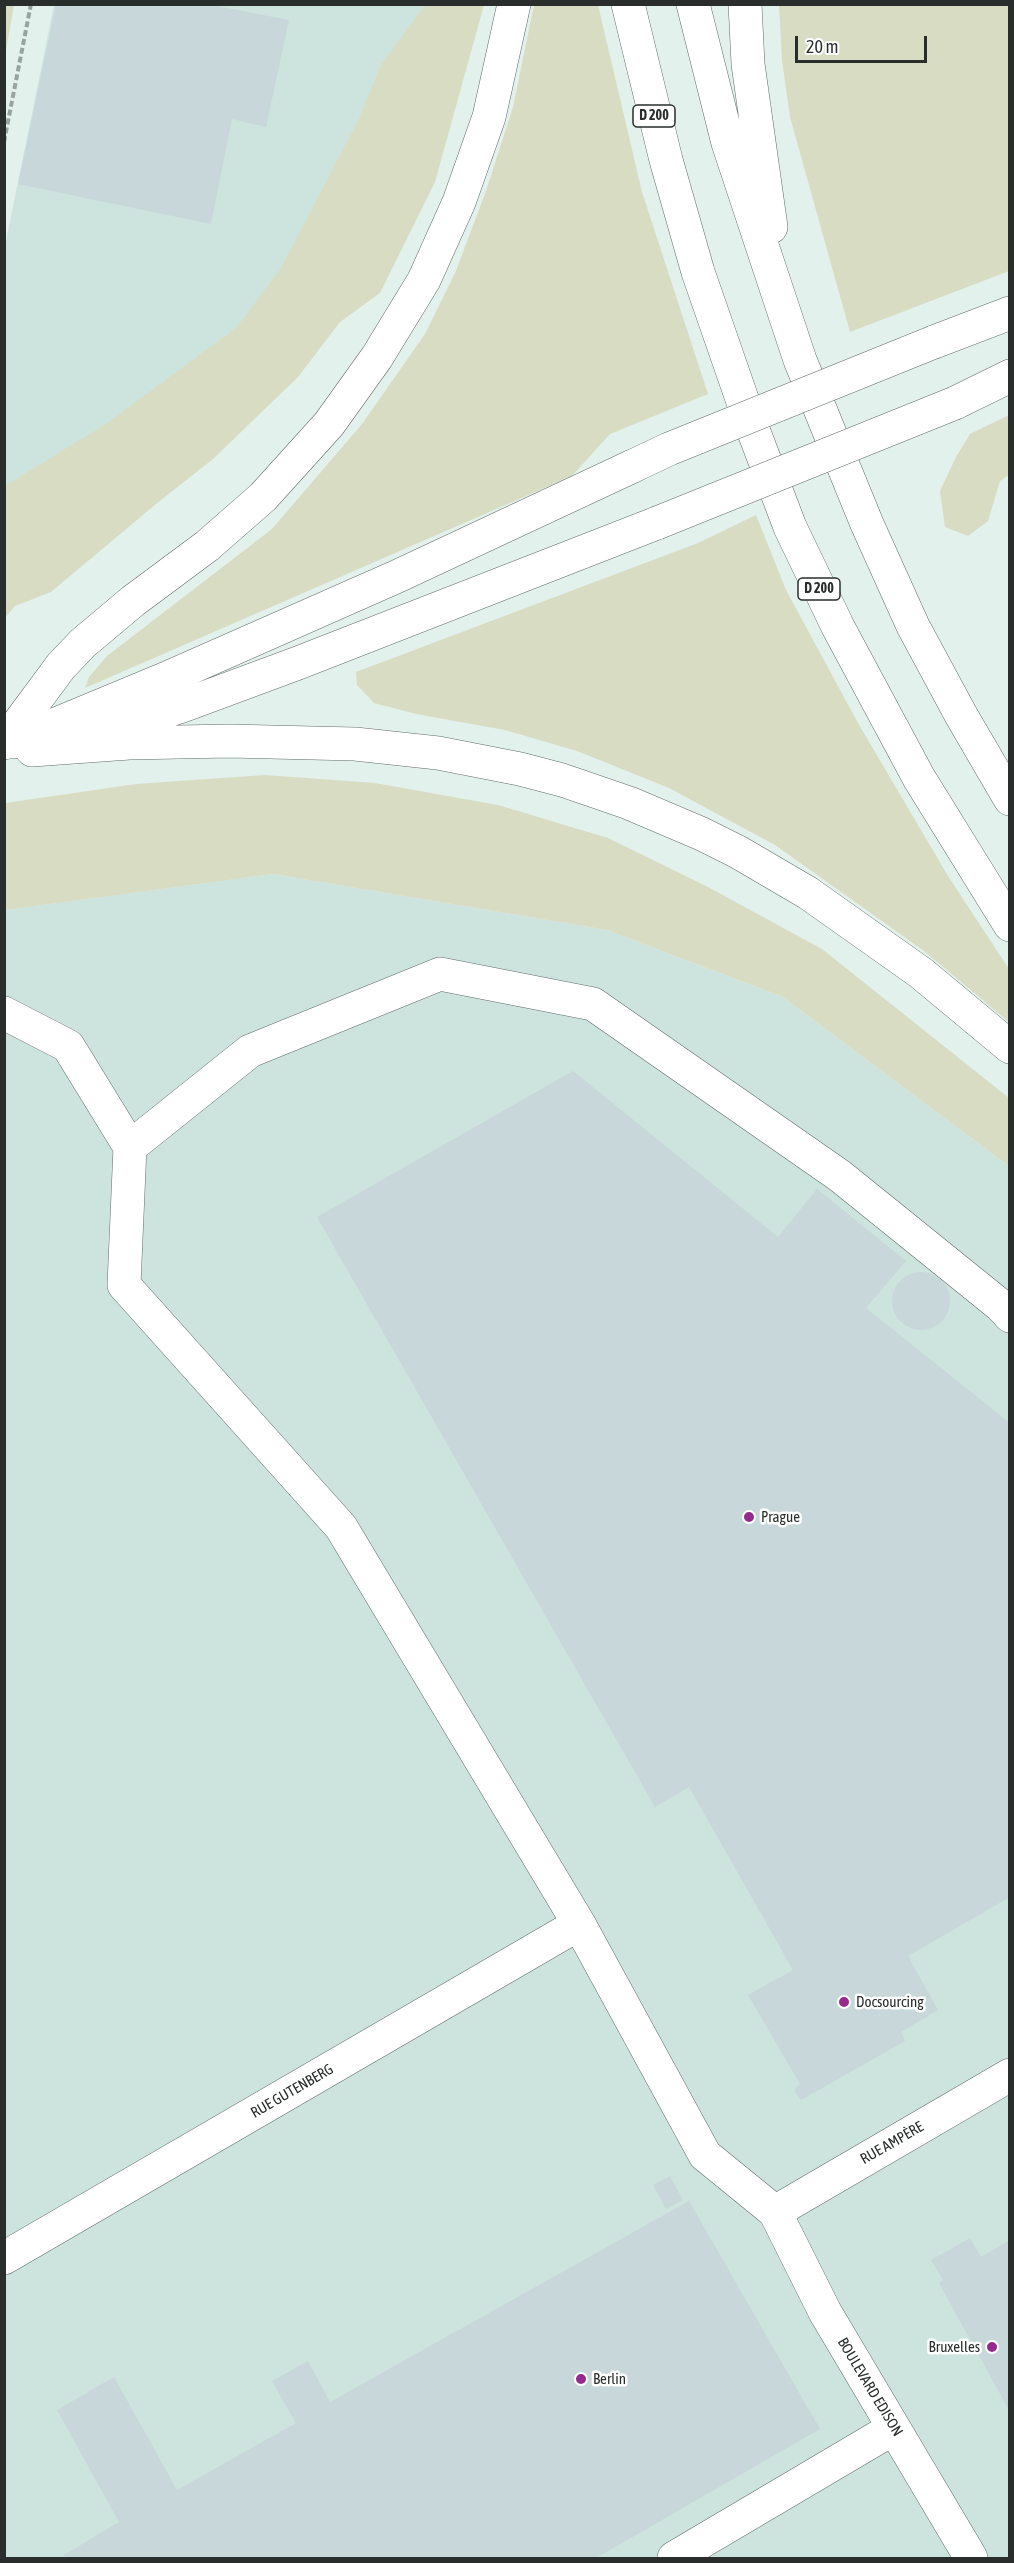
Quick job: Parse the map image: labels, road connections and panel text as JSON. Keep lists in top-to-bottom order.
{
  "streets": {
    "main road": [
      "D 200",
      "RUE GUTENBERG",
      "RUE AMPÈRE",
      "BOULEVARD EDISON"
    ]
  },
  "crossings": [
    ["RUE AMPÈRE", "BOULEVARD EDISON"]
  ],
  "places": [
    "Prague",
    "Docsourcing",
    "Bruxelles",
    "Berlin"
  ],
  "scale_bar": "20 m"
}
